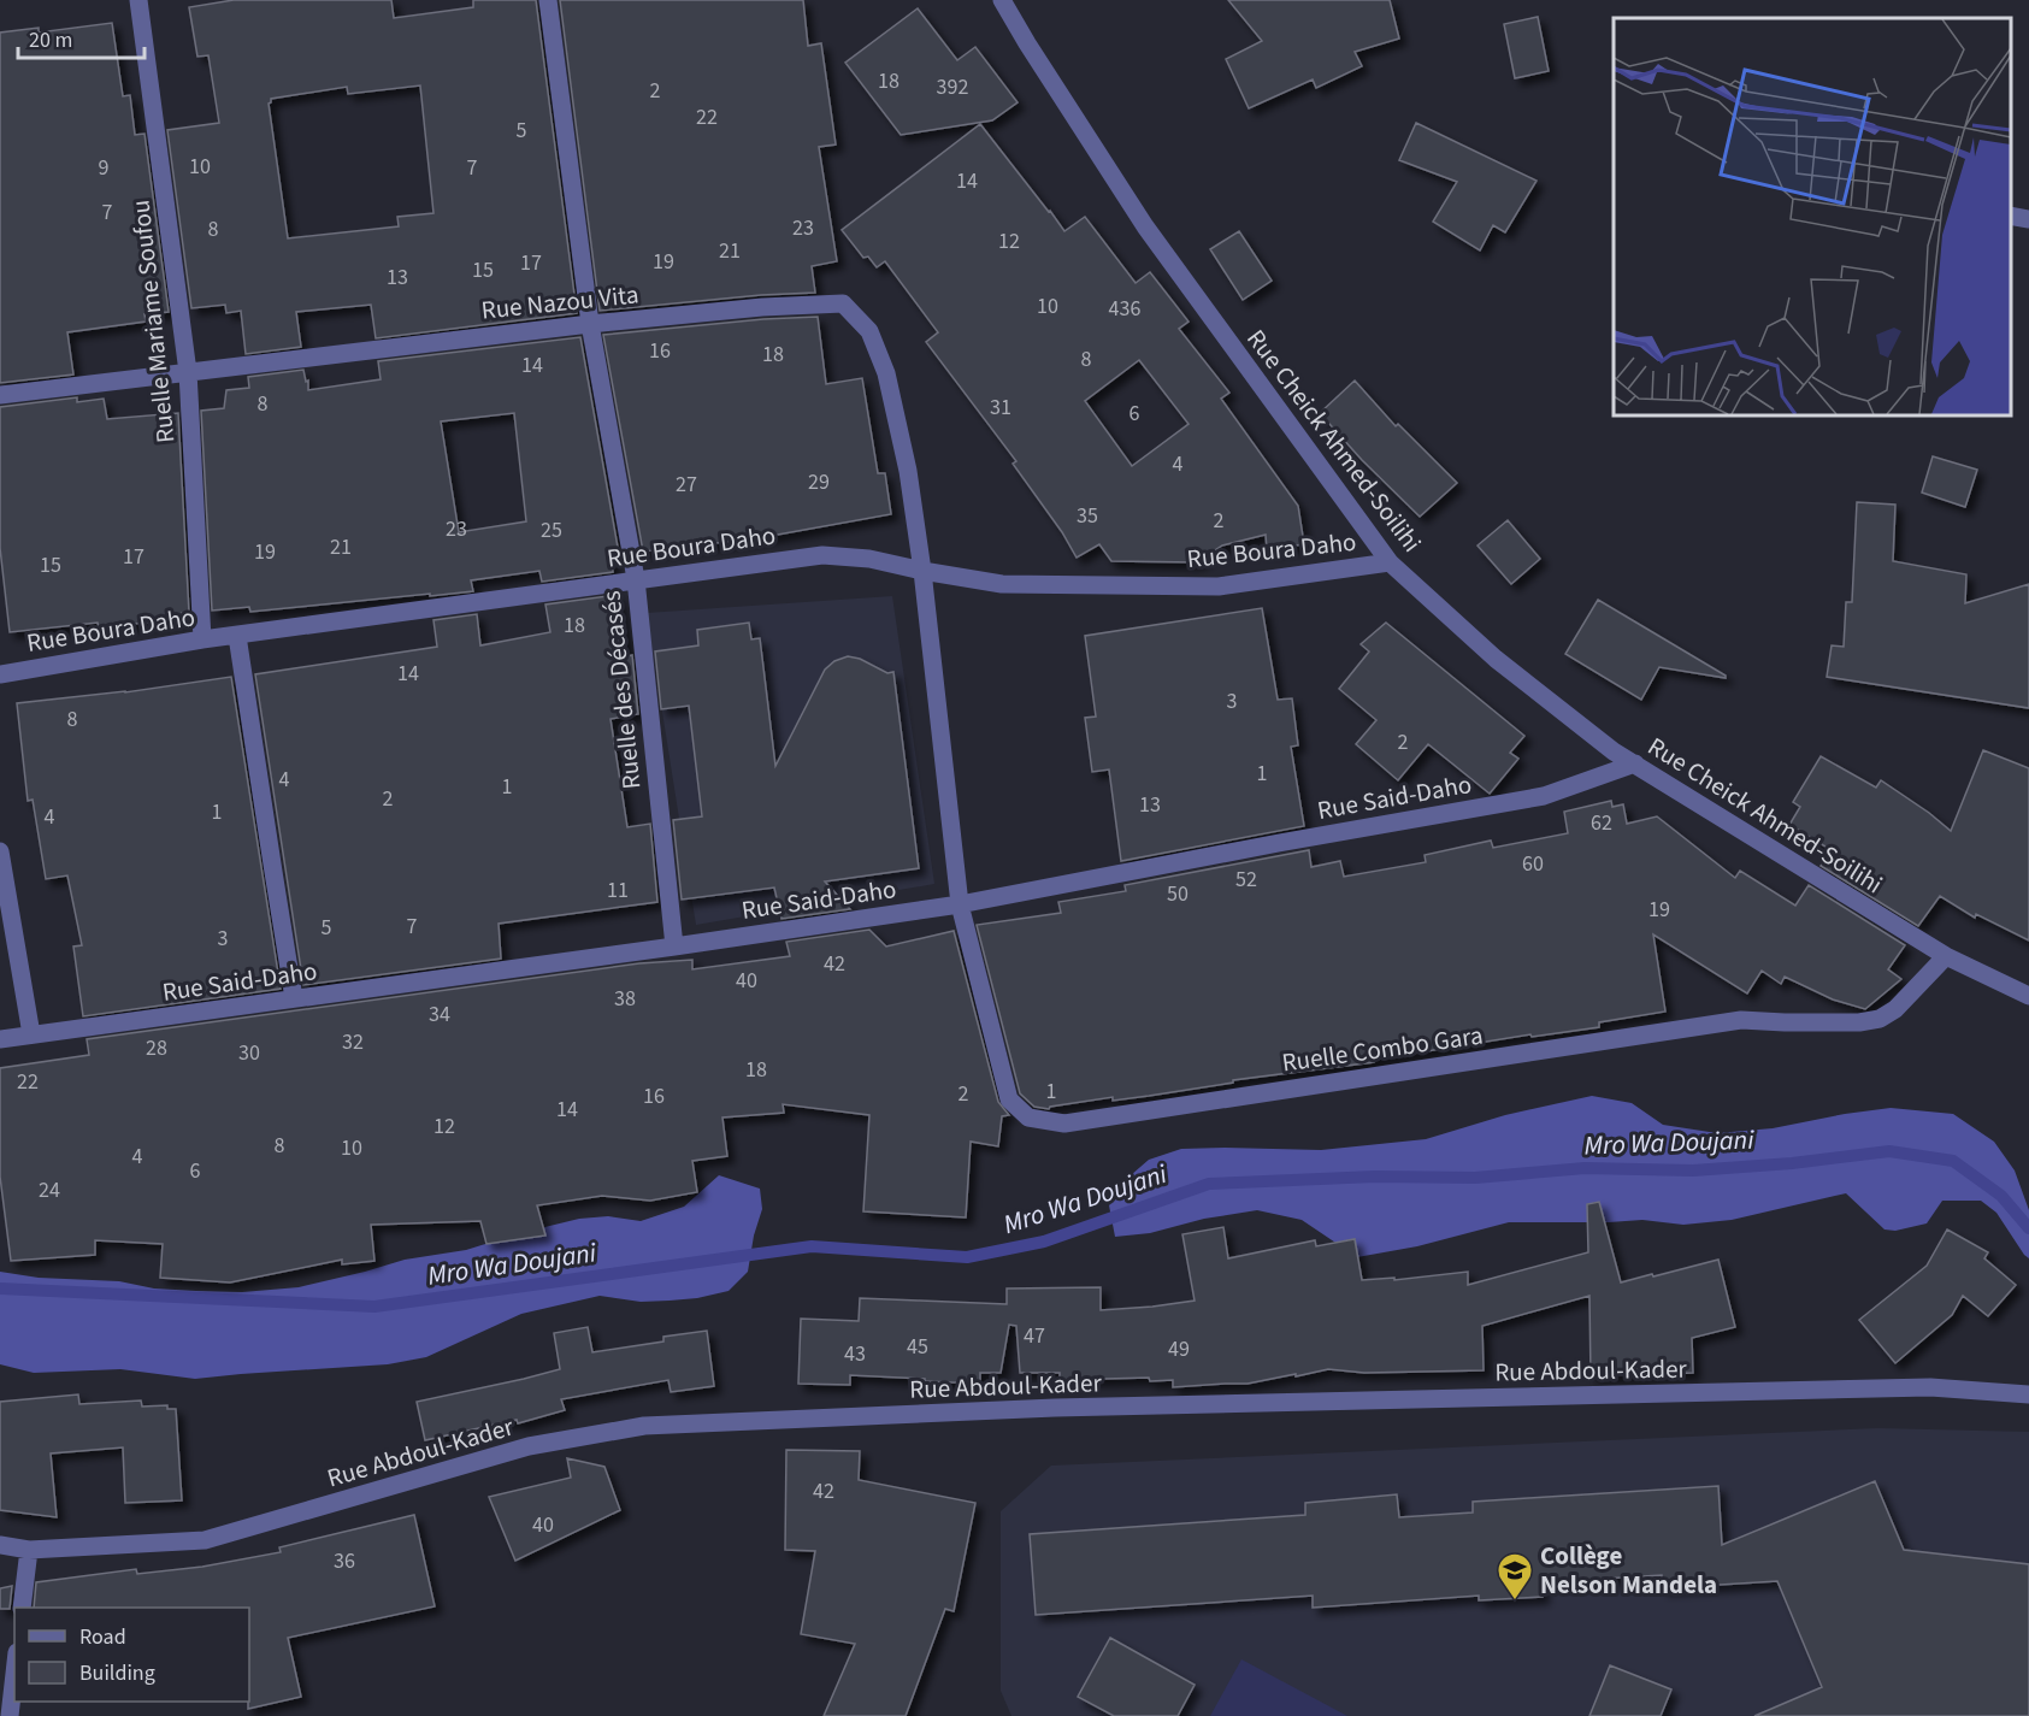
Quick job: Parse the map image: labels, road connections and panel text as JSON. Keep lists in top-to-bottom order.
{
  "streets": {
    "street": [
      "Rue Nazou Vita",
      "Ruelle Mariame Soufou",
      "Rue Cheick Ahmed-Soilihi",
      "Rue Boura Daho",
      "Ruelle des Décasés",
      "Rue Said-Daho",
      "Ruelle Combo Gara",
      "Rue Abdoul-Kader"
    ]
  },
  "crossings": [
    ["Rue Nazou Vita", "Ruelle Mariame Soufou"],
    ["Rue Nazou Vita", "Rue Boura Daho"],
    ["Rue Nazou Vita", "Ruelle des Décasés"],
    ["Rue Nazou Vita", "Ruelle Combo Gara"],
    ["Ruelle Mariame Soufou", "Rue Boura Daho"],
    ["Rue Cheick Ahmed-Soilihi", "Rue Boura Daho"],
    ["Rue Cheick Ahmed-Soilihi", "Rue Said-Daho"],
    ["Rue Cheick Ahmed-Soilihi", "Ruelle Combo Gara"],
    ["Rue Boura Daho", "Ruelle des Décasés"],
    ["Rue Boura Daho", "Ruelle Combo Gara"],
    ["Ruelle des Décasés", "Rue Said-Daho"],
    ["Rue Said-Daho", "Ruelle Combo Gara"]
  ],
  "water": ["Mro Wa Doujani"],
  "places": {
    "school or university": ["Collège Nelson Mandela"]
  },
  "house_numbers": [
    "18",
    "392",
    "2",
    "22",
    "5",
    "10",
    "9",
    "7",
    "14",
    "7",
    "23",
    "8",
    "12",
    "21",
    "19",
    "17",
    "15",
    "13",
    "10",
    "436",
    "16",
    "18",
    "8",
    "14",
    "8",
    "31",
    "6",
    "4",
    "29",
    "27",
    "35",
    "2",
    "23",
    "25",
    "21",
    "19",
    "17",
    "15",
    "18",
    "14",
    "3",
    "8",
    "2",
    "1",
    "4",
    "1",
    "2",
    "13",
    "1",
    "4",
    "62",
    "60",
    "52",
    "11",
    "50",
    "19",
    "7",
    "5",
    "3",
    "42",
    "40",
    "38",
    "34",
    "32",
    "28",
    "30",
    "18",
    "22",
    "1",
    "2",
    "16",
    "14",
    "12",
    "8",
    "10",
    "4",
    "6",
    "24",
    "47",
    "45",
    "49",
    "43",
    "42",
    "40",
    "36"
  ],
  "legend": ["Road", "Building"],
  "scale_bar": "20 m"
}
